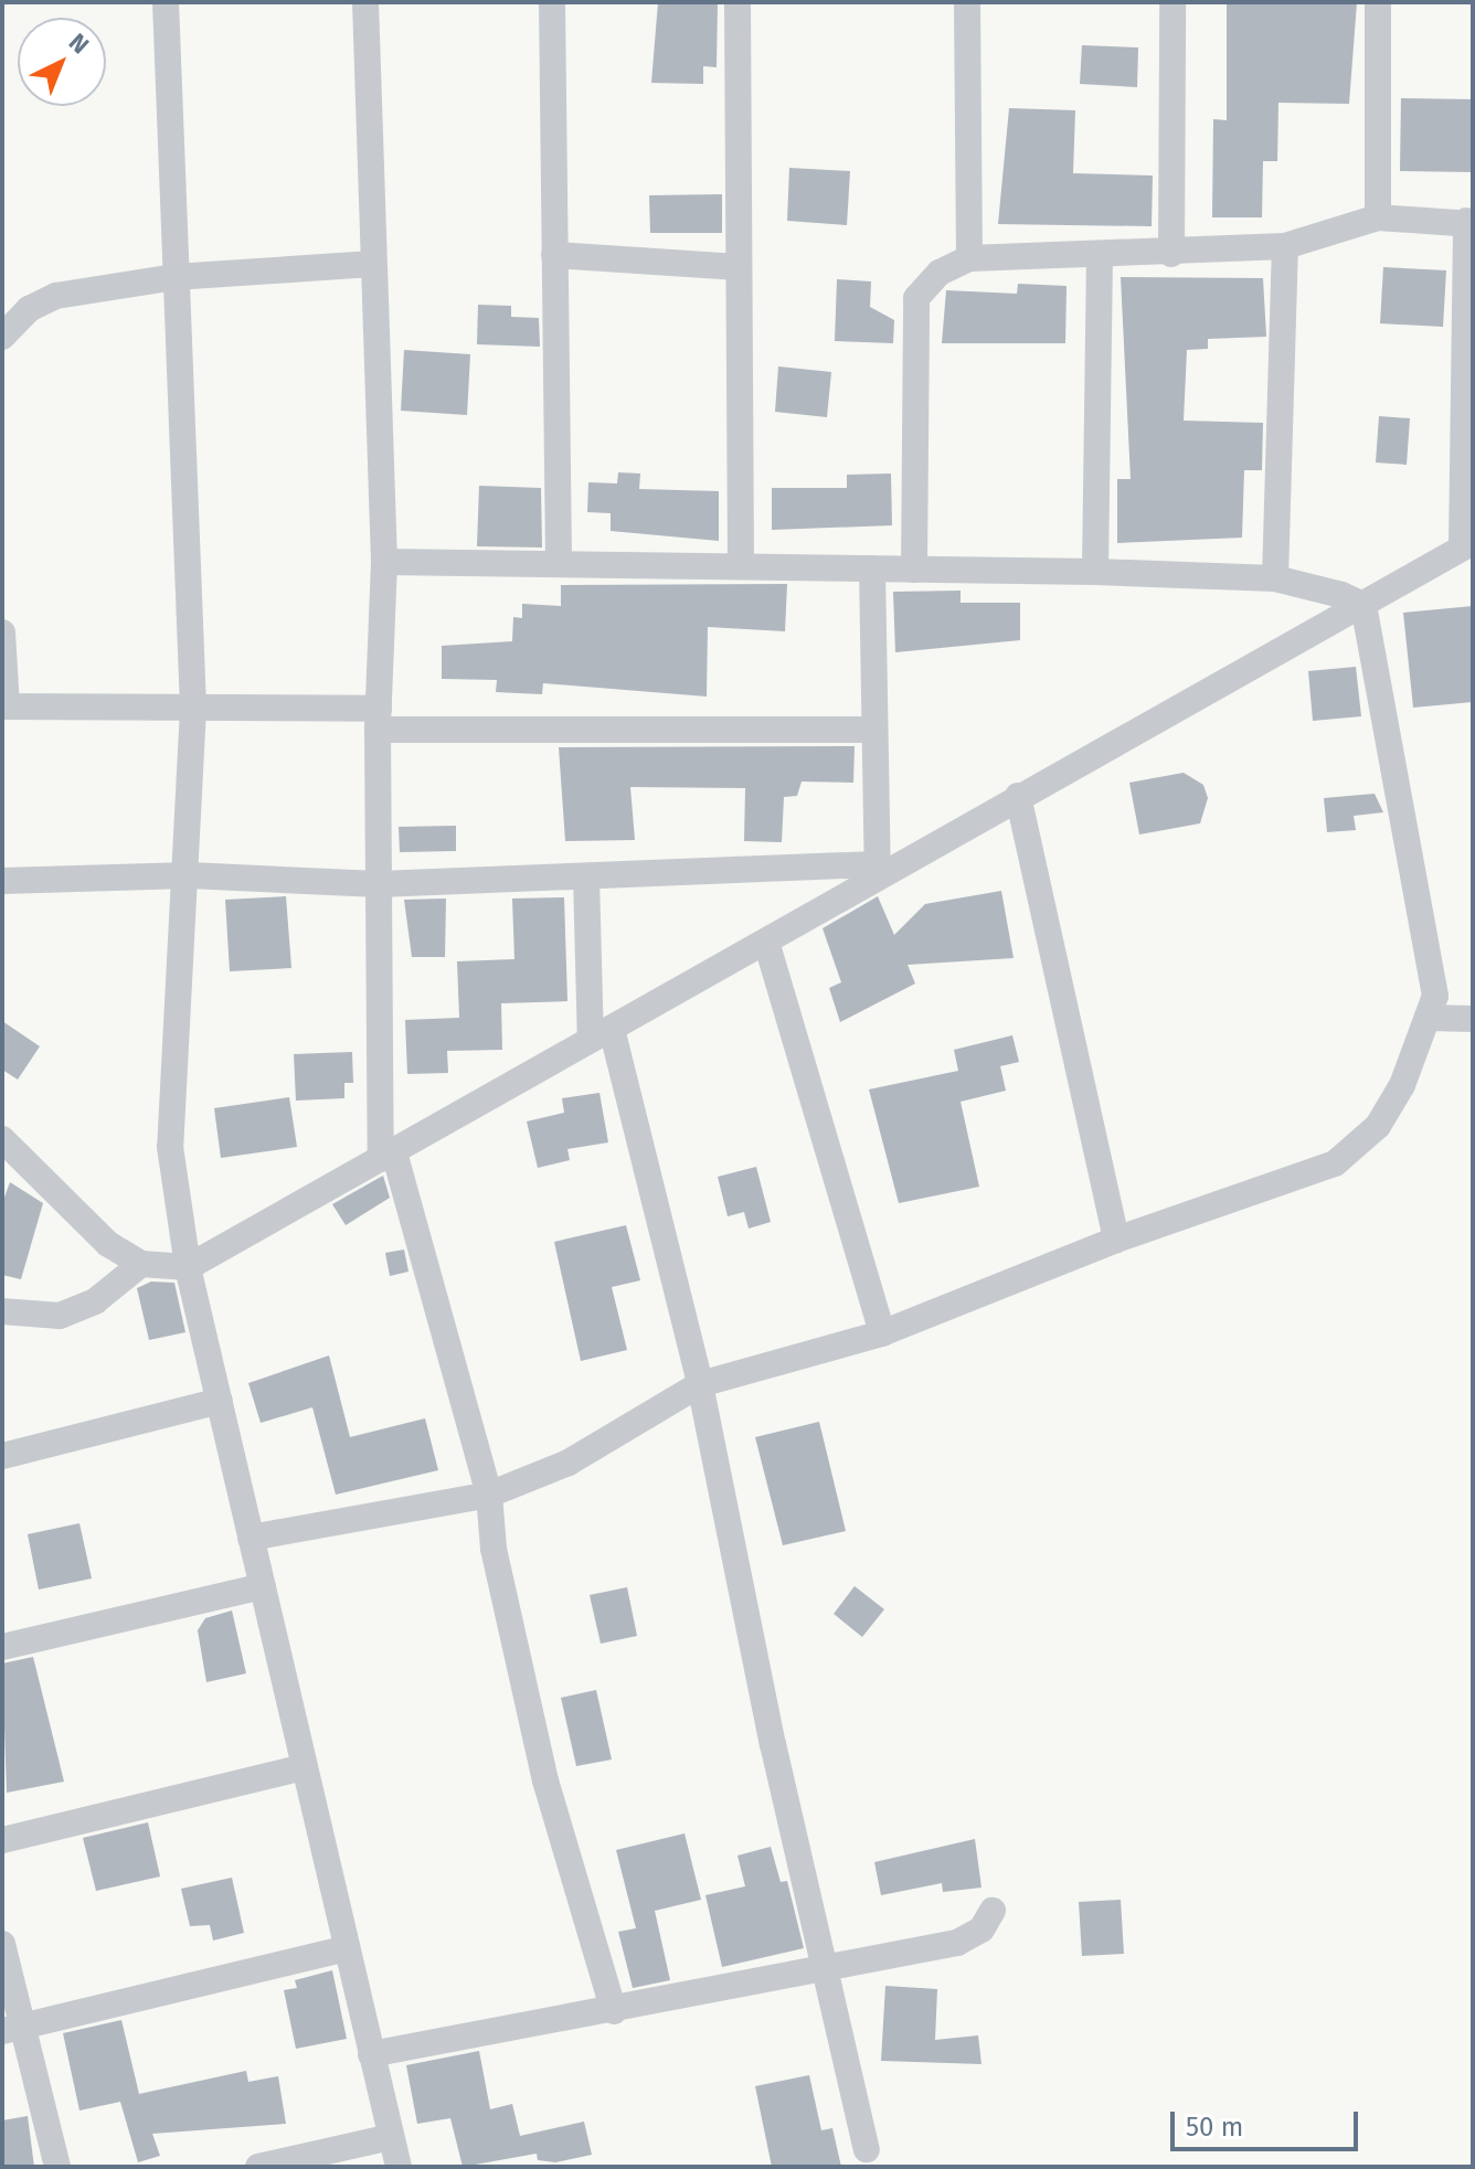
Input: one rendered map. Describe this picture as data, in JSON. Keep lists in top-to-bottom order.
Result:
{
  "scale_bar": "50 m",
  "north": "top right"
}
